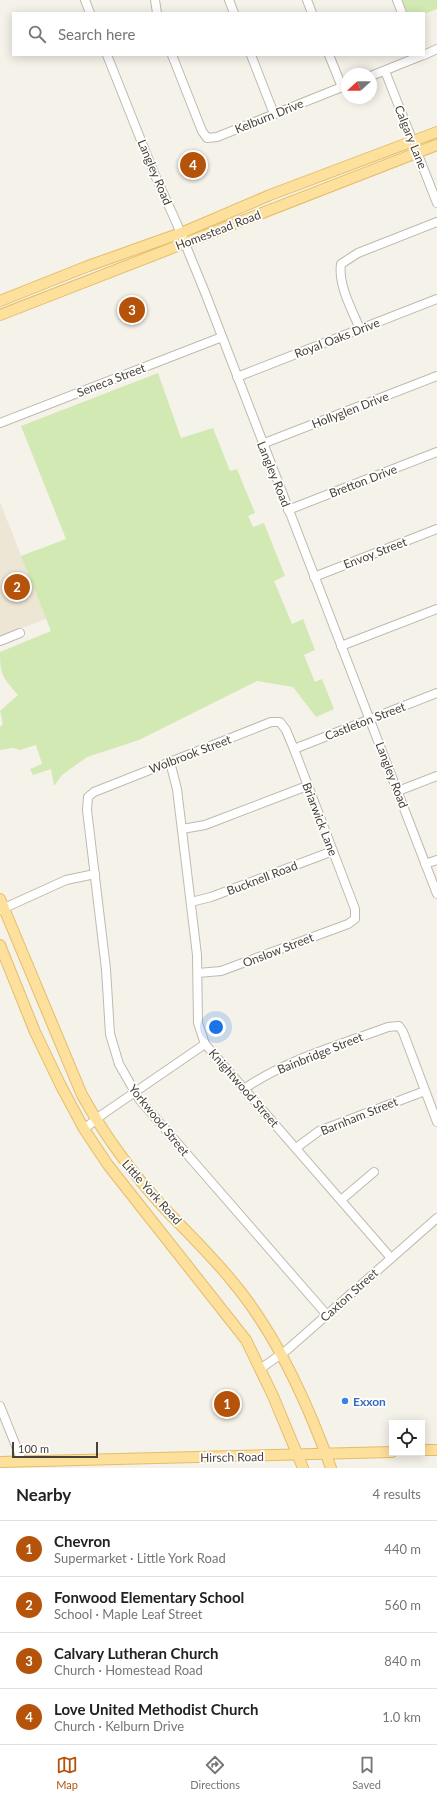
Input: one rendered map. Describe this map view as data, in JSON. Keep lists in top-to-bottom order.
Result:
{
  "streets": {
    "main road": ["Homestead Road", "Little York Road", "Hirsch Road"],
    "street": [
      "Kelburn Drive",
      "Calgary Lane",
      "Langley Road",
      "Royal Oaks Drive",
      "Seneca Street",
      "Hollyglen Drive",
      "Bretton Drive",
      "Envoy Street",
      "Castleton Street",
      "Wolbrook Street",
      "Briarwick Lane",
      "Bucknell Road",
      "Onslow Street",
      "Bainbridge Street",
      "Knightwood Street",
      "Barnham Street",
      "Yorkwood Street",
      "Caxton Street"
    ]
  },
  "crossings": [
    ["Calgary Lane", "Homestead Road"],
    ["Langley Road", "Homestead Road"],
    ["Langley Road", "Royal Oaks Drive"],
    ["Langley Road", "Seneca Street"],
    ["Langley Road", "Hollyglen Drive"],
    ["Langley Road", "Bretton Drive"],
    ["Langley Road", "Envoy Street"],
    ["Langley Road", "Castleton Street"],
    ["Castleton Street", "Briarwick Lane"],
    ["Wolbrook Street", "Briarwick Lane"],
    ["Wolbrook Street", "Knightwood Street"],
    ["Wolbrook Street", "Yorkwood Street"],
    ["Briarwick Lane", "Bucknell Road"],
    ["Briarwick Lane", "Onslow Street"],
    ["Bucknell Road", "Knightwood Street"],
    ["Onslow Street", "Knightwood Street"],
    ["Bainbridge Street", "Knightwood Street"],
    ["Bainbridge Street", "Barnham Street"],
    ["Knightwood Street", "Barnham Street"],
    ["Knightwood Street", "Caxton Street"],
    ["Yorkwood Street", "Caxton Street"],
    ["Little York Road", "Caxton Street"],
    ["Little York Road", "Hirsch Road"]
  ],
  "places": ["Exxon"],
  "scale_bar": "100 m",
  "north": "left",
  "page": {
    "search": "Search here",
    "pins": [
      "4",
      "3",
      "2",
      "1"
    ],
    "scale": "100 m",
    "heading": ["Nearby", "4 results"],
    "list": [
      {
        "mark": "1",
        "name": "Chevron",
        "note": "Supermarket · Little York Road",
        "value": "440 m"
      },
      {
        "mark": "2",
        "name": "Fonwood Elementary School",
        "note": "School · Maple Leaf Street",
        "value": "560 m"
      },
      {
        "mark": "3",
        "name": "Calvary Lutheran Church",
        "note": "Church · Homestead Road",
        "value": "840 m"
      },
      {
        "mark": "4",
        "name": "Love United Methodist Church",
        "note": "Church · Kelburn Drive",
        "value": "1.0 km"
      }
    ],
    "nav": ["Map", "Directions", "Saved"]
  }
}
